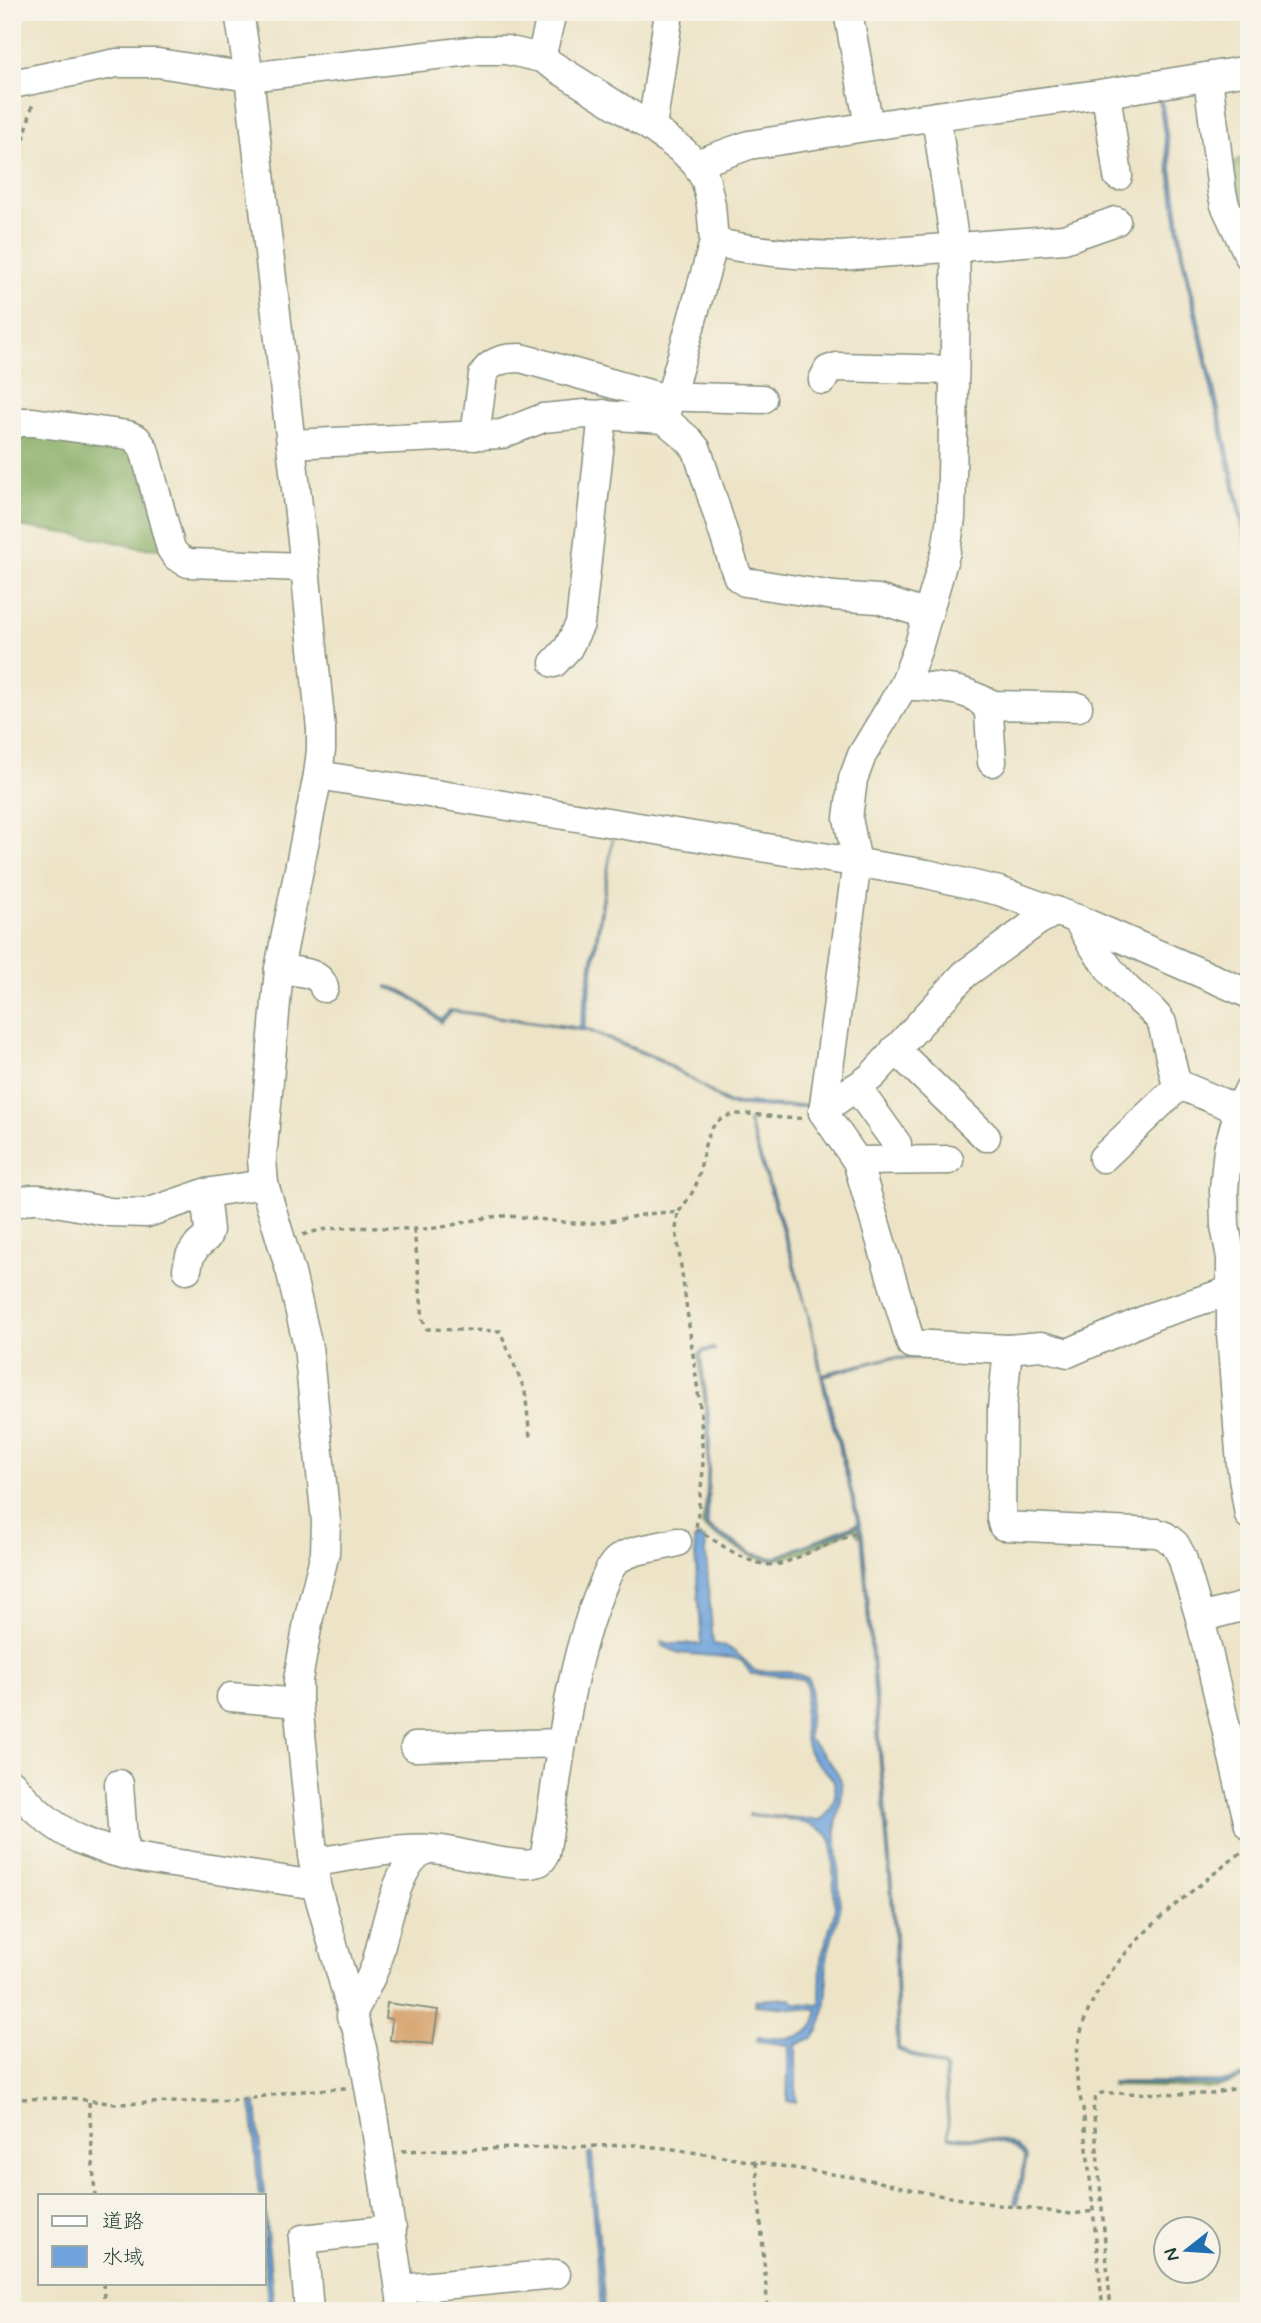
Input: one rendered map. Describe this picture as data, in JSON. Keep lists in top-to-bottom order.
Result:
{
  "legend": ["道路", "水域"],
  "north": "left"
}
